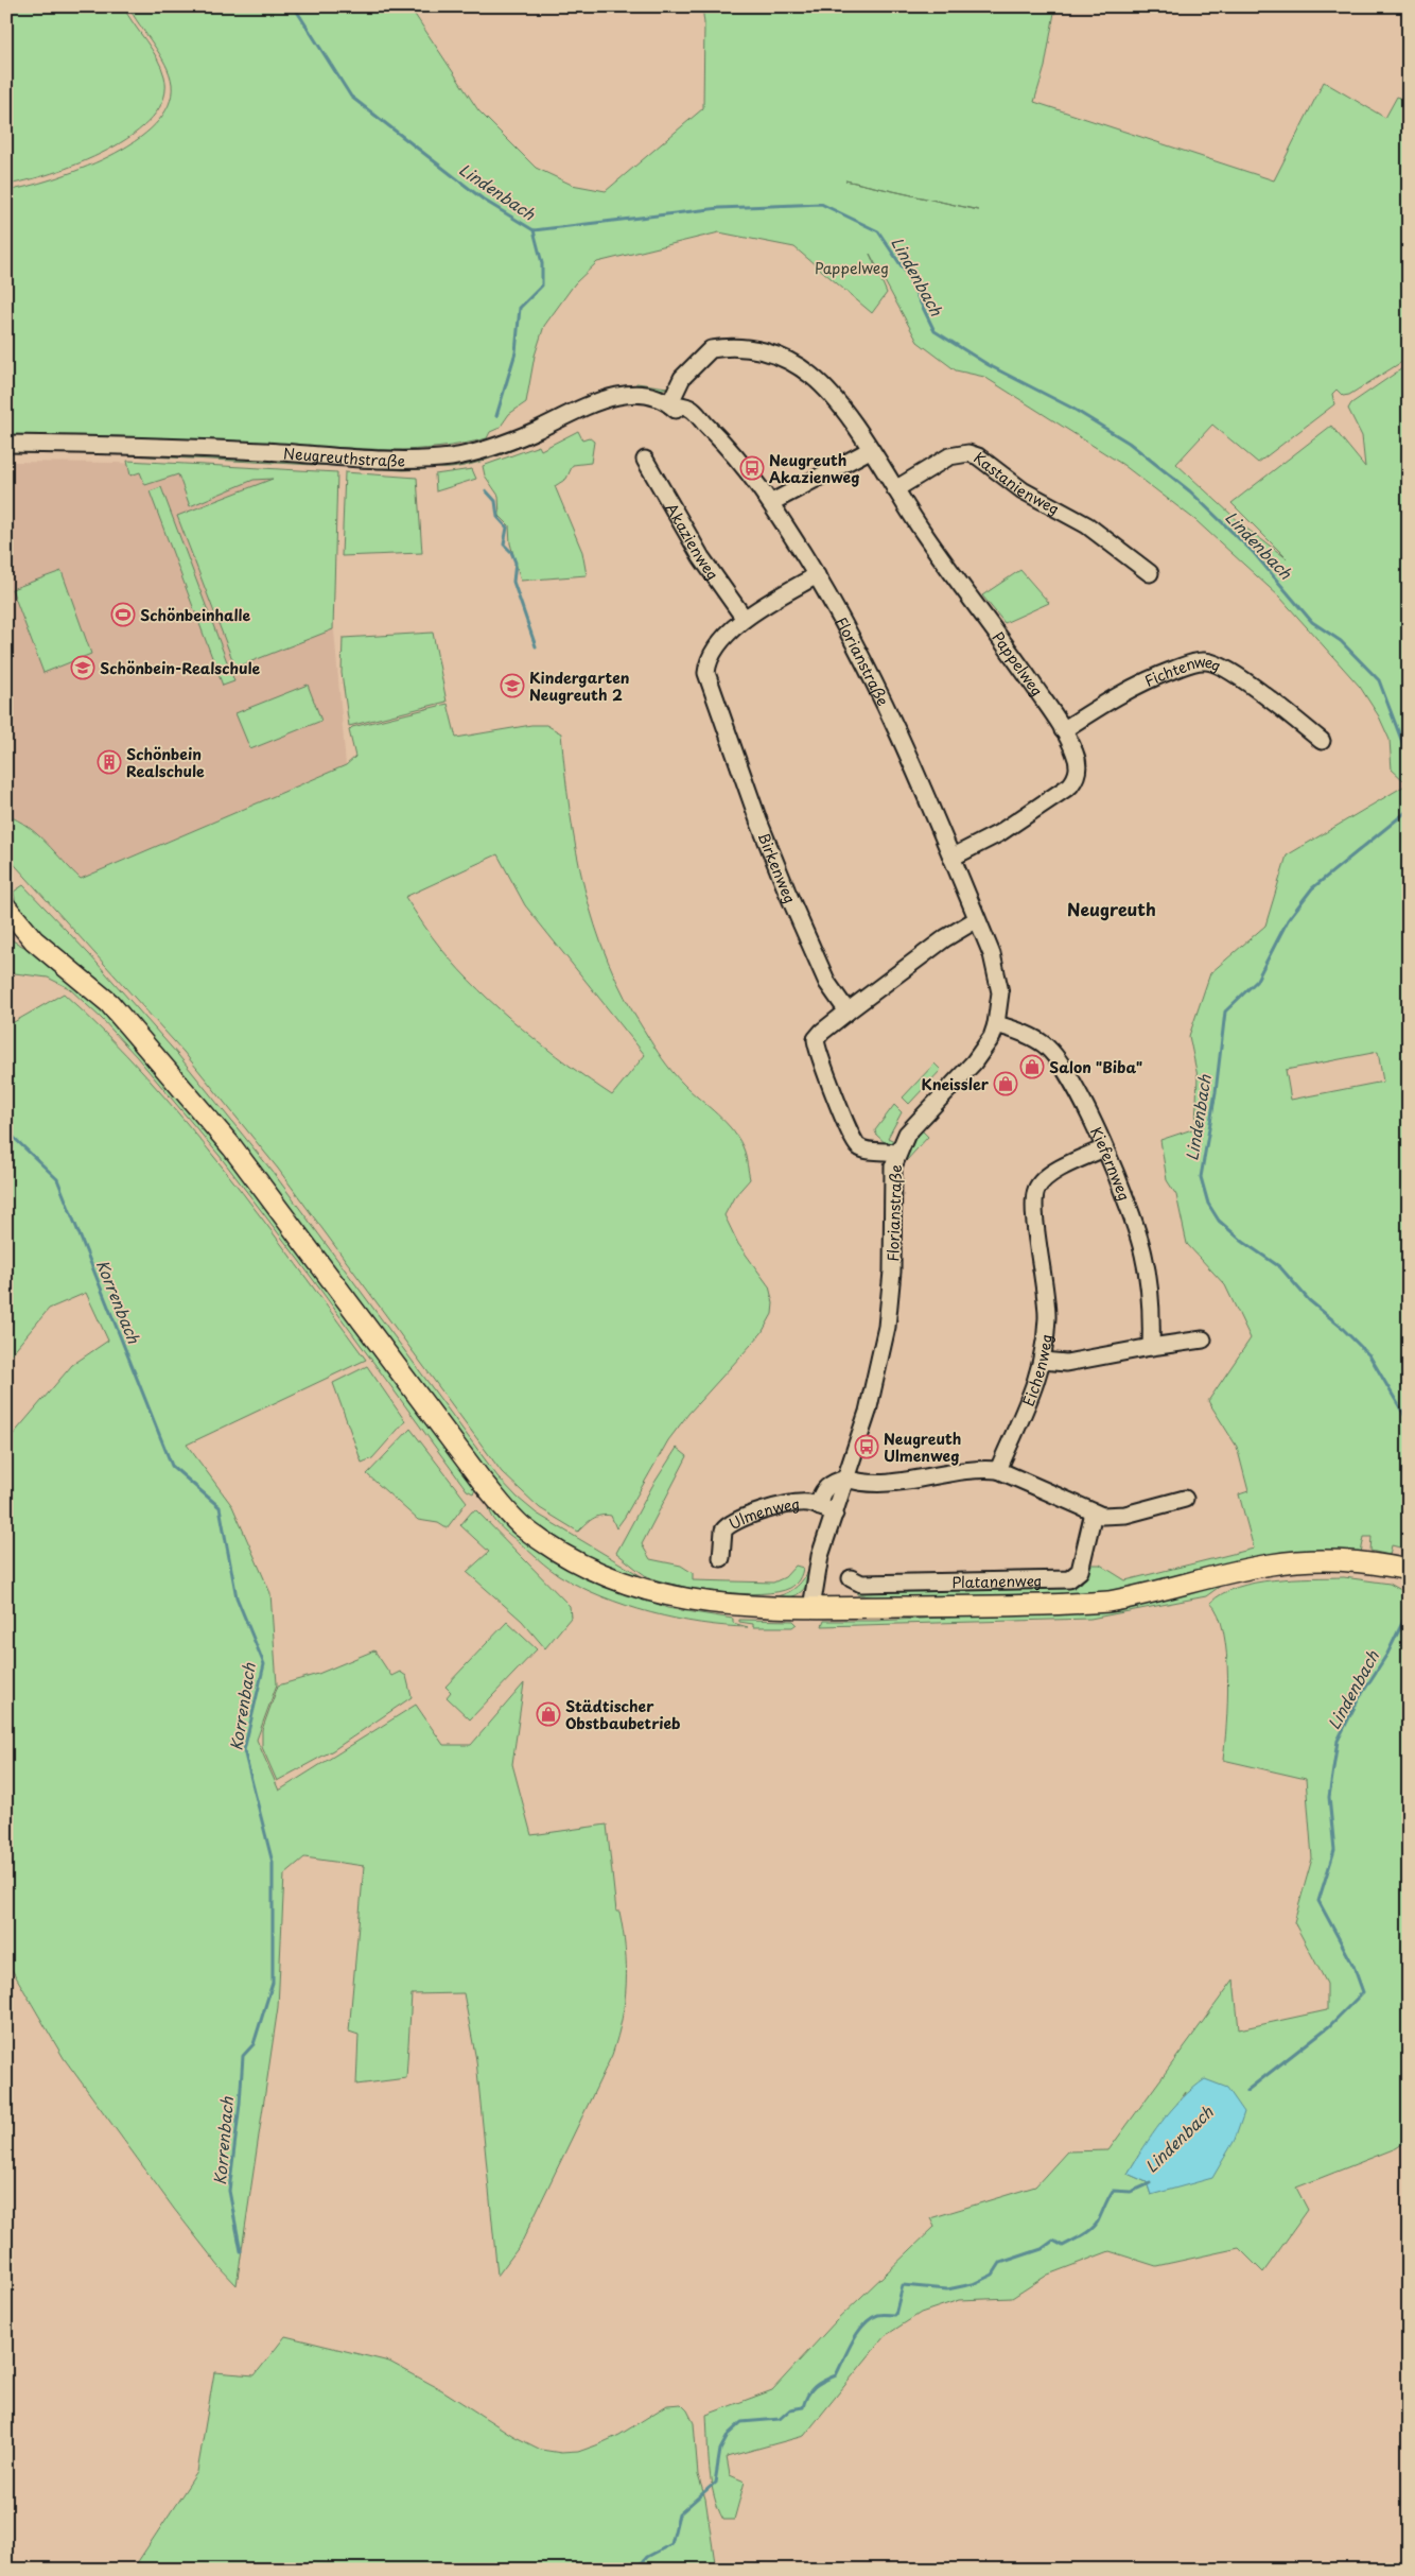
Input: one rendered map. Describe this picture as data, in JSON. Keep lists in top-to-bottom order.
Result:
{
  "streets": {
    "street": [
      "Neugreuthstraße",
      "Kastanienweg",
      "Akazienweg",
      "Florianstraße",
      "Pappelweg",
      "Fichtenweg",
      "Birkenweg",
      "Kiefernweg",
      "Eichenweg",
      "Ulmenweg",
      "Platanenweg"
    ]
  },
  "crossings": [
    ["Neugreuthstraße", "Florianstraße"],
    ["Neugreuthstraße", "Pappelweg"],
    ["Kastanienweg", "Pappelweg"],
    ["Akazienweg", "Birkenweg"],
    ["Florianstraße", "Pappelweg"],
    ["Florianstraße", "Birkenweg"],
    ["Florianstraße", "Kiefernweg"],
    ["Pappelweg", "Fichtenweg"],
    ["Kiefernweg", "Eichenweg"]
  ],
  "districts": ["Neugreuth"],
  "water": ["Lindenbach", "Korrenbach"],
  "parks": ["Pappelweg"],
  "places": {
    "bus stop": ["Neugreuth Akazienweg", "Neugreuth Ulmenweg"],
    "sports": ["Schönbeinhalle"],
    "school or university": ["Schönbein-Realschule", "Kindergarten Neugreuth 2"],
    "building": ["Schönbein Realschule"],
    "shop": ["Salon \"Biba\"", "Kneissler", "Städtischer Obstbaubetrieb"]
  }
}
